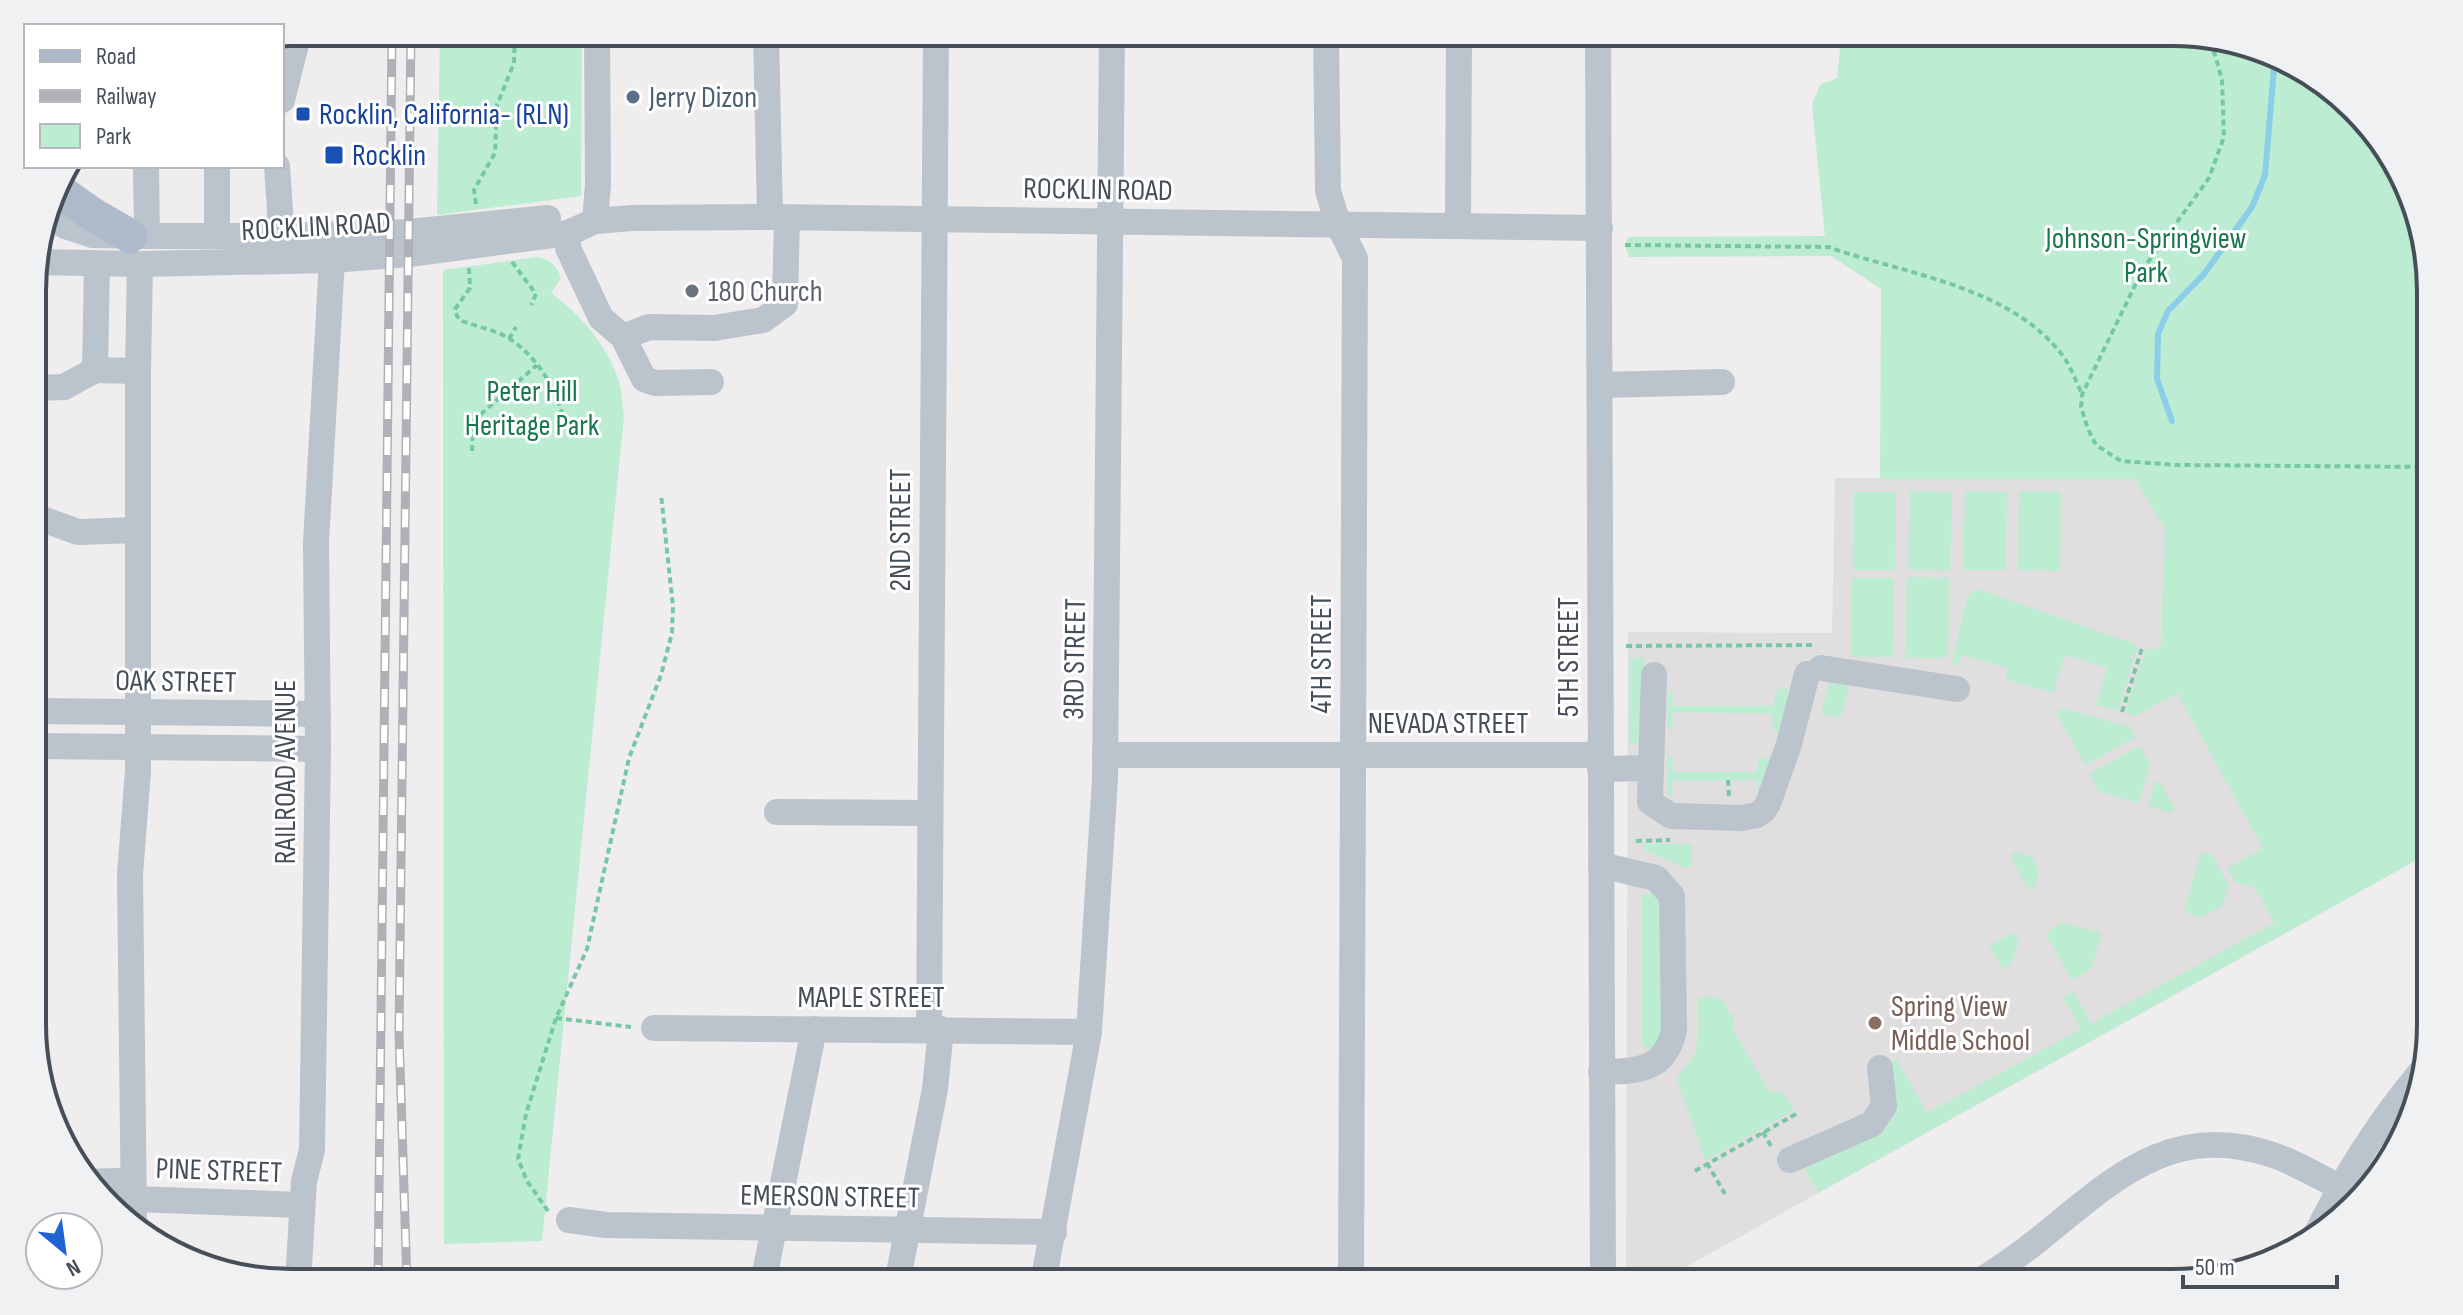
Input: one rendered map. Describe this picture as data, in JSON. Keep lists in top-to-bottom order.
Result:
{
  "streets": {
    "street": [
      "ROCKLIN ROAD",
      "2ND STREET",
      "4TH STREET",
      "5TH STREET",
      "3RD STREET",
      "OAK STREET",
      "NEVADA STREET",
      "RAILROAD AVENUE",
      "MAPLE STREET",
      "PINE STREET",
      "EMERSON STREET"
    ]
  },
  "crossings": [
    ["ROCKLIN ROAD", "2ND STREET"],
    ["ROCKLIN ROAD", "4TH STREET"],
    ["ROCKLIN ROAD", "5TH STREET"],
    ["ROCKLIN ROAD", "3RD STREET"],
    ["ROCKLIN ROAD", "RAILROAD AVENUE"],
    ["2ND STREET", "MAPLE STREET"],
    ["2ND STREET", "EMERSON STREET"],
    ["4TH STREET", "NEVADA STREET"],
    ["5TH STREET", "NEVADA STREET"],
    ["3RD STREET", "NEVADA STREET"],
    ["3RD STREET", "MAPLE STREET"],
    ["3RD STREET", "EMERSON STREET"],
    ["OAK STREET", "RAILROAD AVENUE"],
    ["RAILROAD AVENUE", "PINE STREET"]
  ],
  "parks": ["Johnson-Springview Park", "Peter Hill Heritage Park"],
  "places": {
    "other": ["Jerry Dizon", "180 Church", "Spring View Middle School"],
    "transit": ["Rocklin, California- (RLN)", "Rocklin"]
  },
  "legend": ["Road", "Railway", "Park"],
  "scale_bar": "50 m",
  "north": "bottom right"
}
